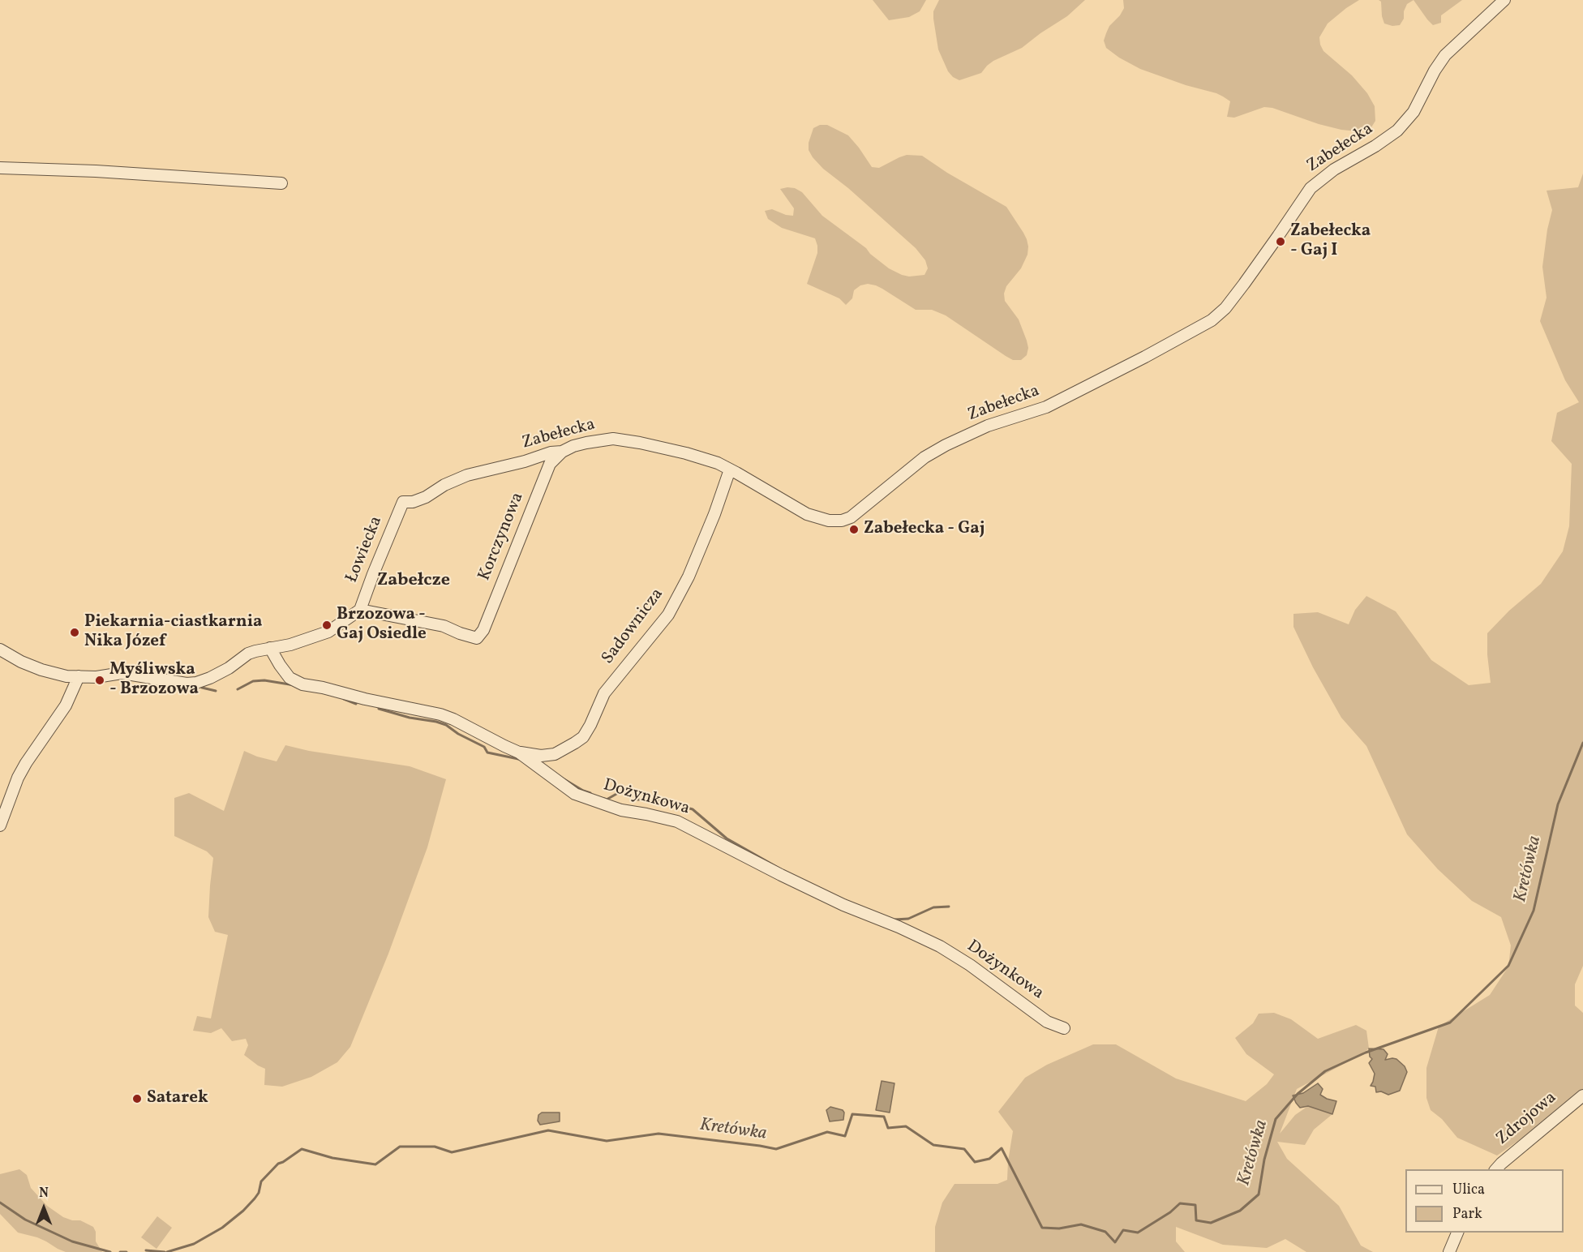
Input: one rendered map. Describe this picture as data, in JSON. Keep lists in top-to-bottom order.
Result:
{
  "streets": {
    "street": [
      "Zabełecka",
      "Korczynowa",
      "Łowiecka",
      "Sadownicza",
      "Dożynkowa",
      "Zdrojowa"
    ]
  },
  "crossings": [
    ["Zabełecka", "Korczynowa"],
    ["Zabełecka", "Łowiecka"],
    ["Zabełecka", "Sadownicza"],
    ["Korczynowa", "Łowiecka"],
    ["Sadownicza", "Dożynkowa"]
  ],
  "districts": ["Zabełcze"],
  "water": ["Kretówka"],
  "places": [
    "Zabełecka - Gaj I",
    "Zabełecka - Gaj",
    "Brzozowa - Gaj Osiedle",
    "Piekarnia-ciastkarnia Nika Józef",
    "Myśliwska - Brzozowa",
    "Satarek"
  ],
  "legend": ["Ulica", "Park"],
  "north": "top"
}
